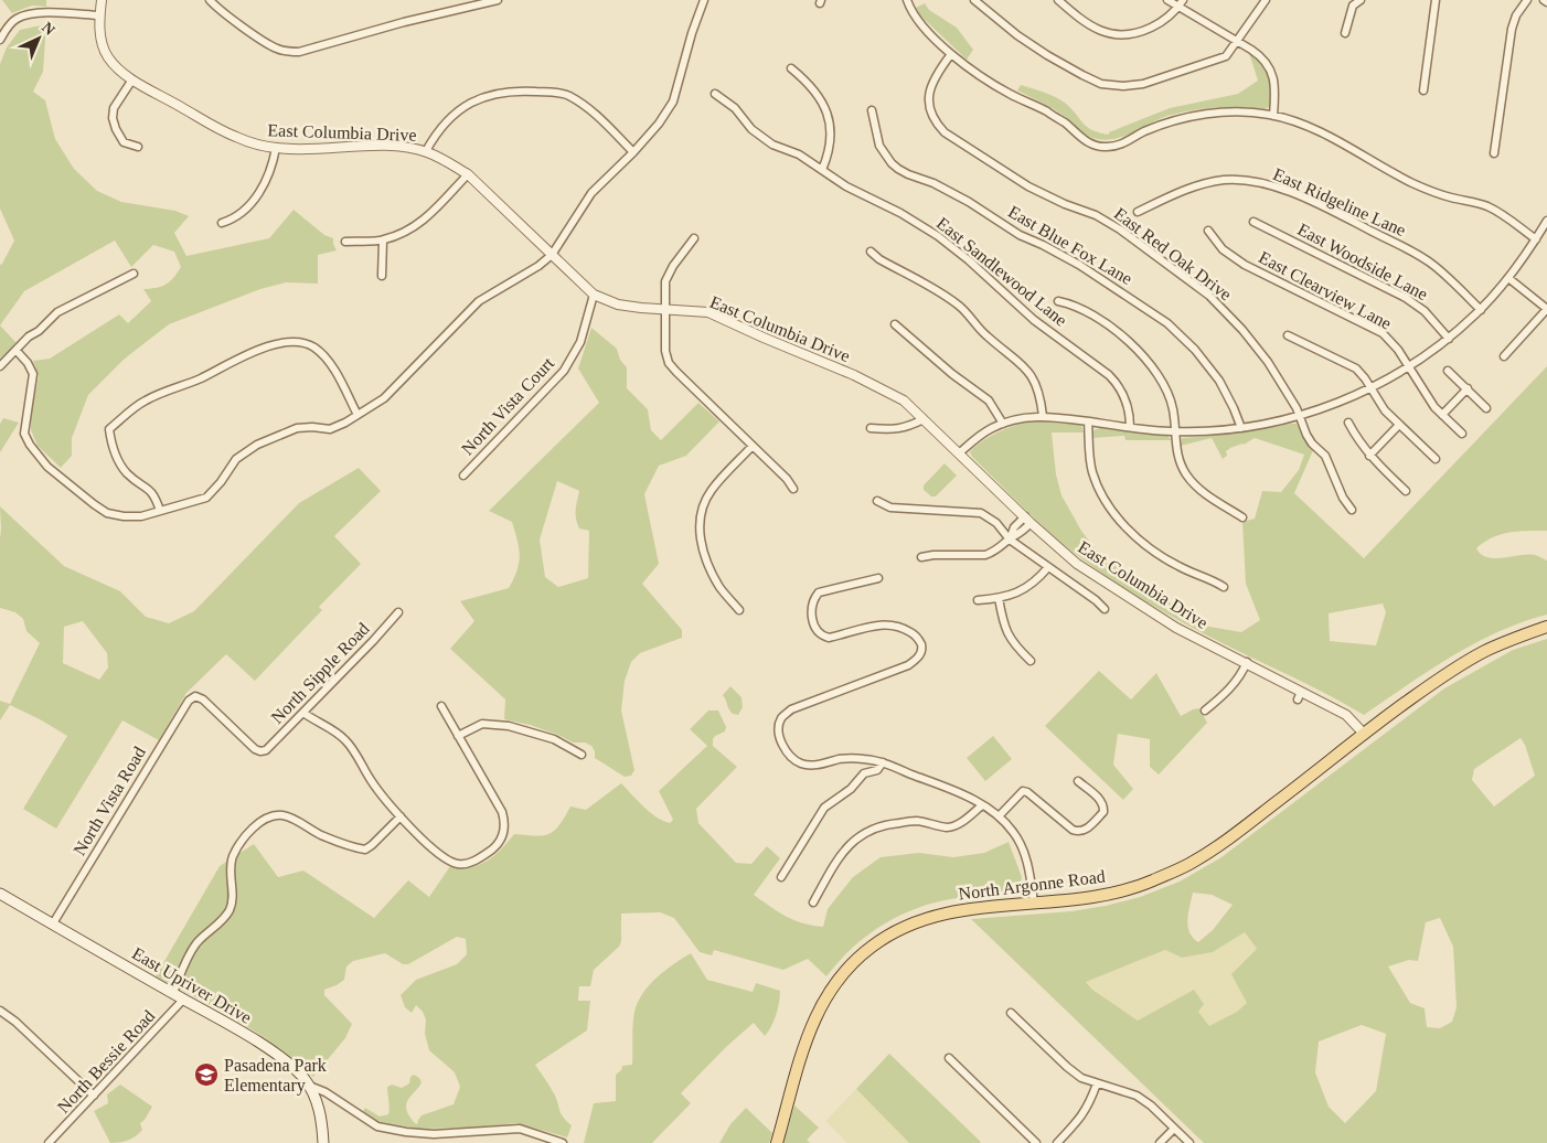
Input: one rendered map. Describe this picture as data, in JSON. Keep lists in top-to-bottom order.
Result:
{
  "streets": {
    "main road": ["North Argonne Road", "East Upriver Drive"],
    "street": [
      "East Columbia Drive",
      "East Ridgeline Lane",
      "East Blue Fox Lane",
      "East Red Oak Drive",
      "East Woodside Lane",
      "East Sandlewood Lane",
      "East Clearview Lane",
      "North Vista Court",
      "North Sipple Road",
      "North Vista Road",
      "North Bessie Road"
    ]
  },
  "crossings": [
    ["East Columbia Drive", "North Vista Court"],
    ["East Columbia Drive", "North Argonne Road"],
    ["North Sipple Road", "North Vista Road"],
    ["North Vista Road", "East Upriver Drive"],
    ["East Upriver Drive", "North Bessie Road"]
  ],
  "places": {
    "school or university": ["Pasadena Park Elementary"]
  },
  "north": "top right"
}
